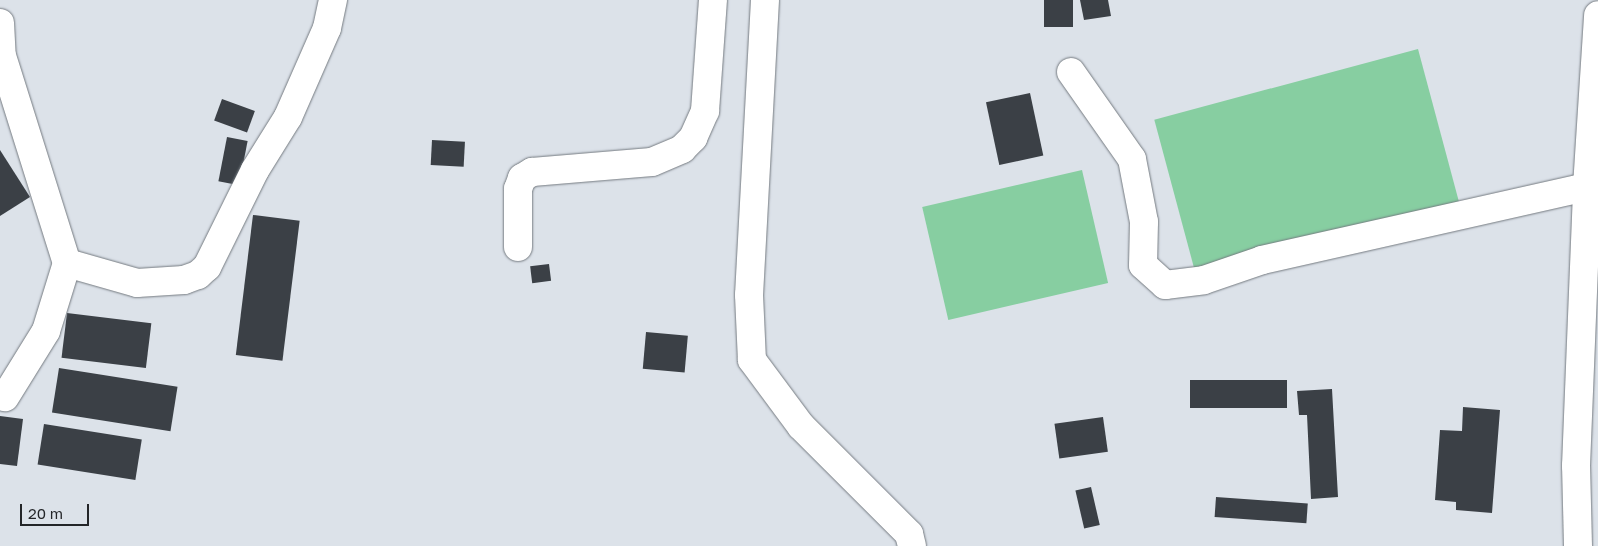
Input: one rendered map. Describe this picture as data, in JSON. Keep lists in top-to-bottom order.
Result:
{
  "scale_bar": "20 m"
}
